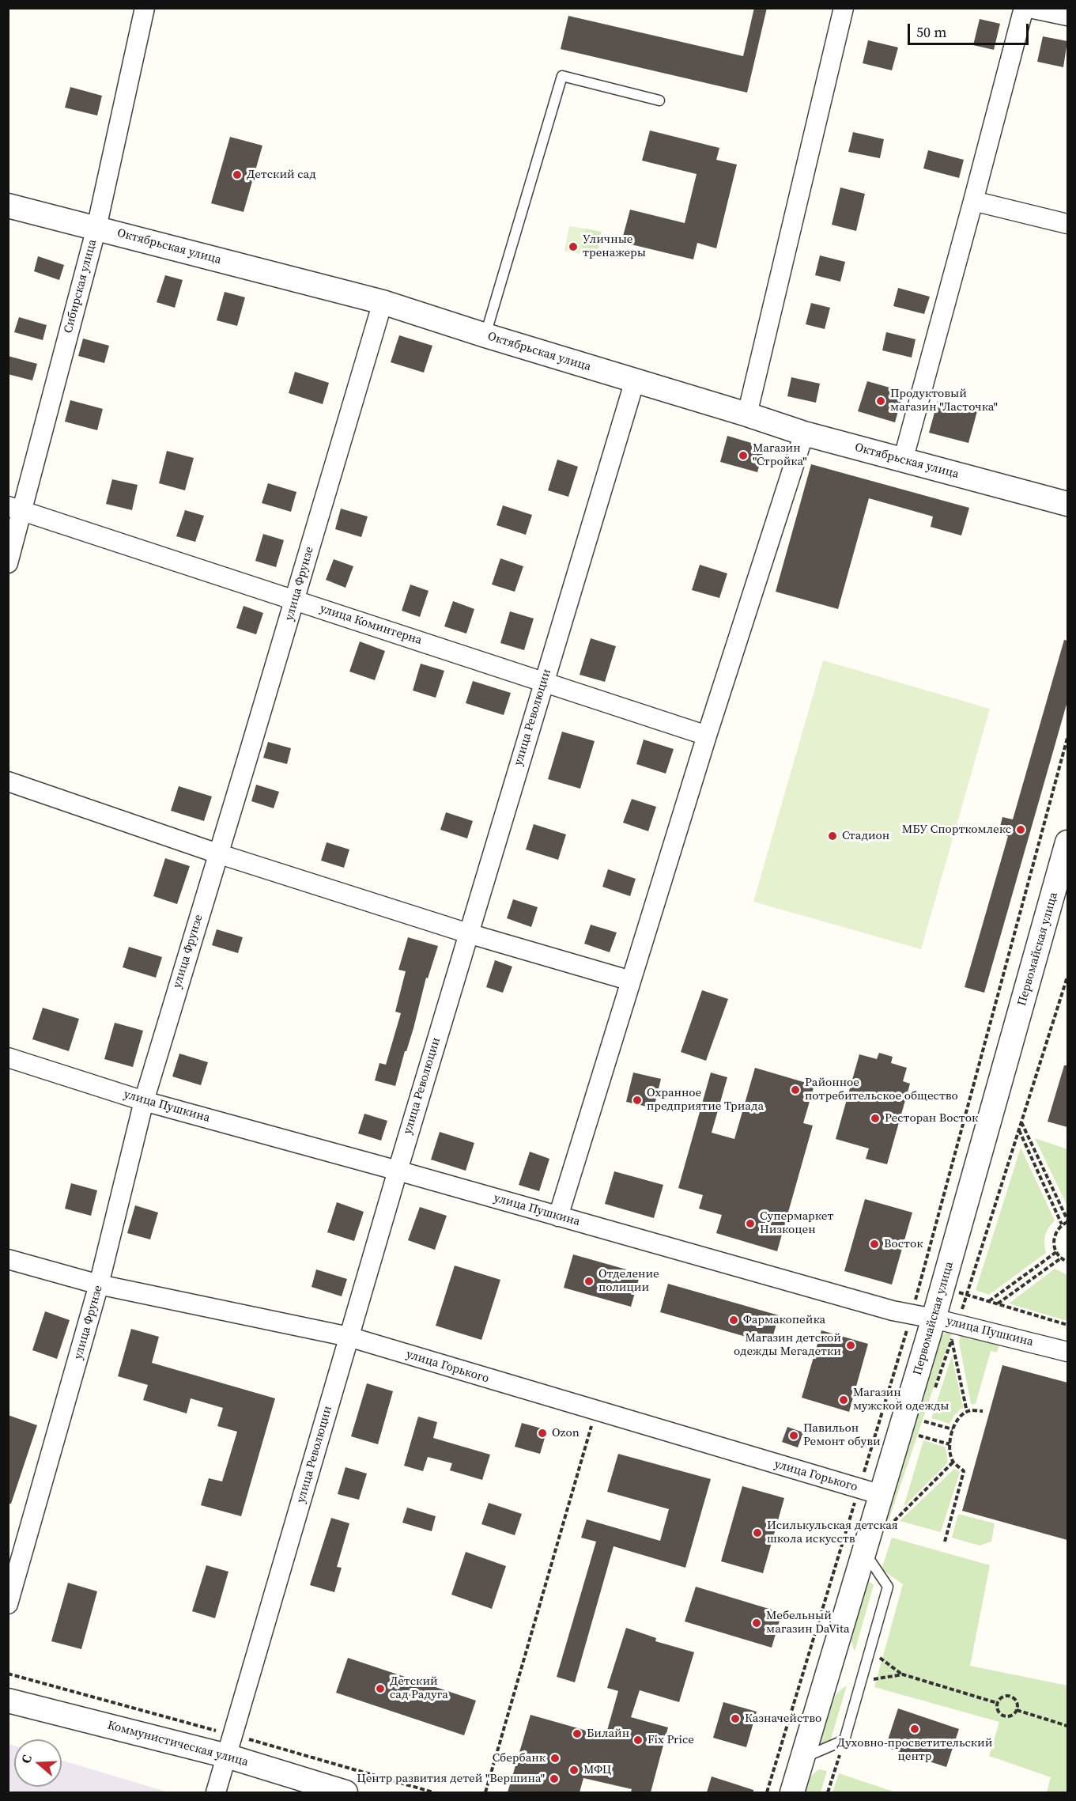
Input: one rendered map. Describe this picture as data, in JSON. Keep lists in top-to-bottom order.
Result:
{
  "streets": {
    "street": [
      "Октябрьская улица",
      "Сибирская улица",
      "улица Фрунзе",
      "улица Коминтерна",
      "улица Революции",
      "Первомайская улица",
      "улица Пушкина",
      "улица Горького",
      "Коммунистическая улица"
    ]
  },
  "crossings": [
    ["Октябрьская улица", "Сибирская улица"],
    ["Октябрьская улица", "улица Фрунзе"],
    ["Октябрьская улица", "улица Революции"],
    ["Сибирская улица", "улица Коминтерна"],
    ["улица Фрунзе", "улица Коминтерна"],
    ["улица Фрунзе", "улица Пушкина"],
    ["улица Фрунзе", "улица Горького"],
    ["улица Коминтерна", "улица Революции"],
    ["улица Революции", "улица Пушкина"],
    ["улица Революции", "улица Горького"],
    ["улица Революции", "Коммунистическая улица"],
    ["Первомайская улица", "улица Пушкина"],
    ["Первомайская улица", "улица Горького"]
  ],
  "places": [
    "Детский сад",
    "Уличные тренажеры",
    "Продуктовый магазин \"Ласточка\"",
    "Магазин \"Стройка\"",
    "МБУ Спорткомлекс",
    "Стадион",
    "Районное потребительское общество",
    "Охранное предприятие Триада",
    "Ресторан Восток",
    "Супермаркет Низкоцен",
    "Восток",
    "Отделение полиции",
    "Фармакопейка",
    "Магазин детской одежды Мегадетки",
    "Магазин мужской одежды",
    "Ozon",
    "Павильон Ремонт обуви",
    "Исилькульская детская школа искусств",
    "Мебельный магазин DaVita",
    "Детский сад Радуга",
    "Казначейство",
    "Духовно-просветительский центр",
    "Билайн",
    "Fix Price",
    "Сбербанк",
    "МФЦ",
    "Центр развития детей \"Вершина\""
  ],
  "scale_bar": "50 m",
  "north": "left"
}
